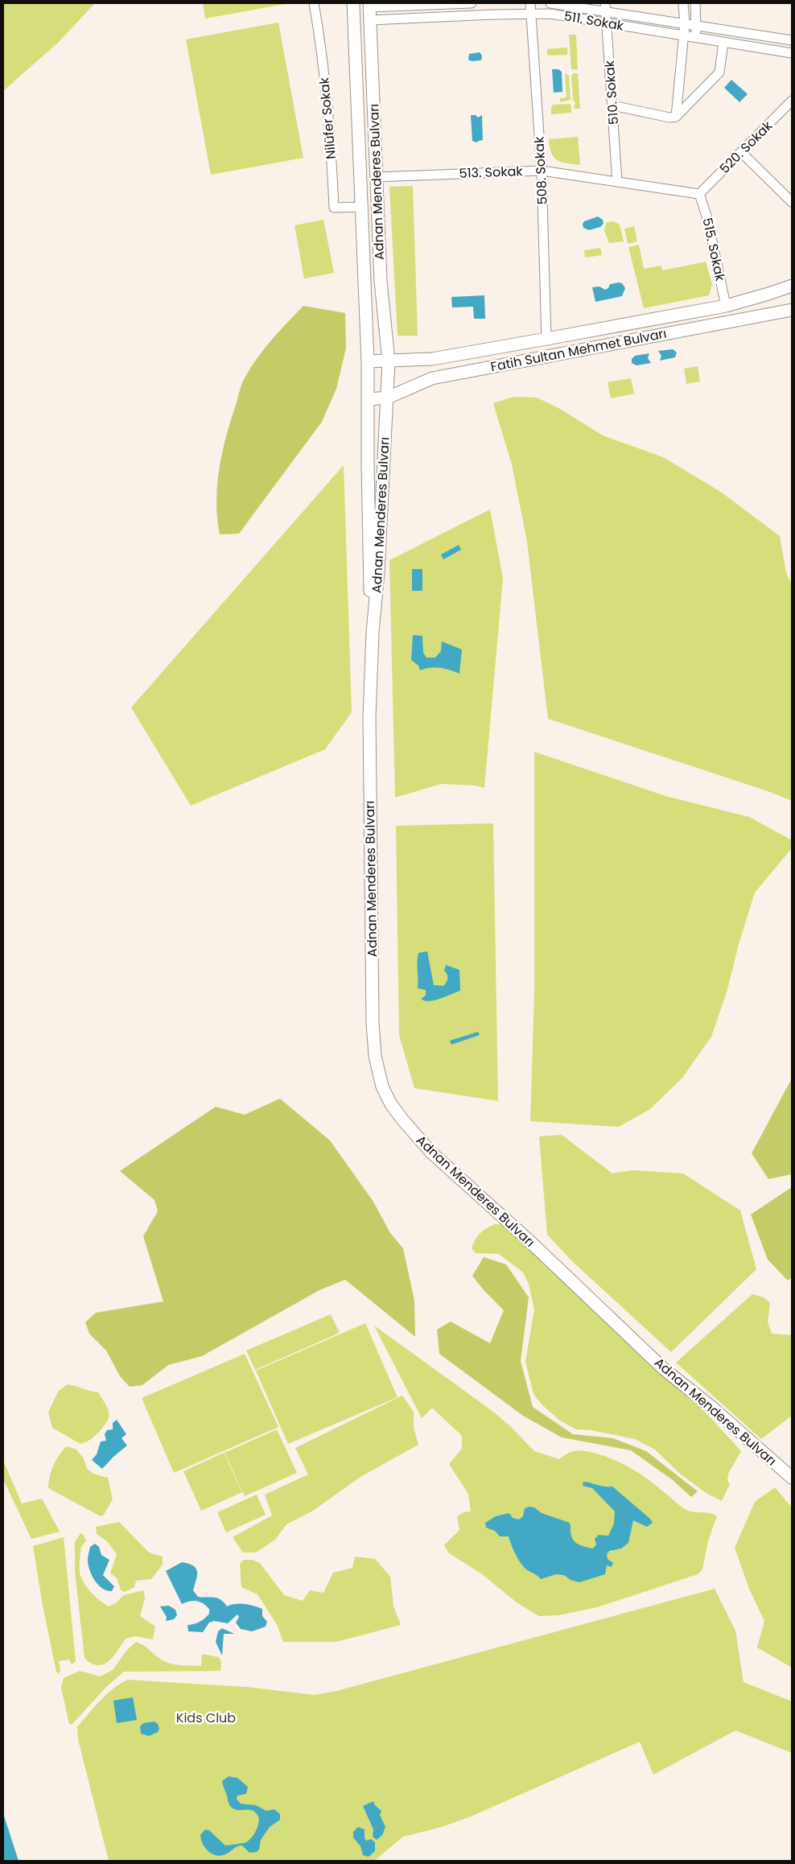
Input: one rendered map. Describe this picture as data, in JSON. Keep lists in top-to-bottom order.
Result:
{
  "streets": {
    "main road": ["Adnan Menderes Bulvarı", "Fatih Sultan Mehmet Bulvarı"],
    "street": [
      "511. Sokak",
      "510. Sokak",
      "Nilüfer Sokak",
      "520. Sokak",
      "508. Sokak",
      "513. Sokak",
      "515. Sokak"
    ]
  },
  "crossings": [
    ["511. Sokak", "510. Sokak"],
    ["511. Sokak", "508. Sokak"],
    ["511. Sokak", "Adnan Menderes Bulvarı"],
    ["510. Sokak", "513. Sokak"],
    ["Nilüfer Sokak", "Adnan Menderes Bulvarı"],
    ["520. Sokak", "513. Sokak"],
    ["520. Sokak", "515. Sokak"],
    ["508. Sokak", "513. Sokak"],
    ["508. Sokak", "Fatih Sultan Mehmet Bulvarı"],
    ["513. Sokak", "Adnan Menderes Bulvarı"],
    ["513. Sokak", "515. Sokak"],
    ["Adnan Menderes Bulvarı", "Fatih Sultan Mehmet Bulvarı"],
    ["515. Sokak", "Fatih Sultan Mehmet Bulvarı"]
  ],
  "parks": ["Kids Club"]
}
